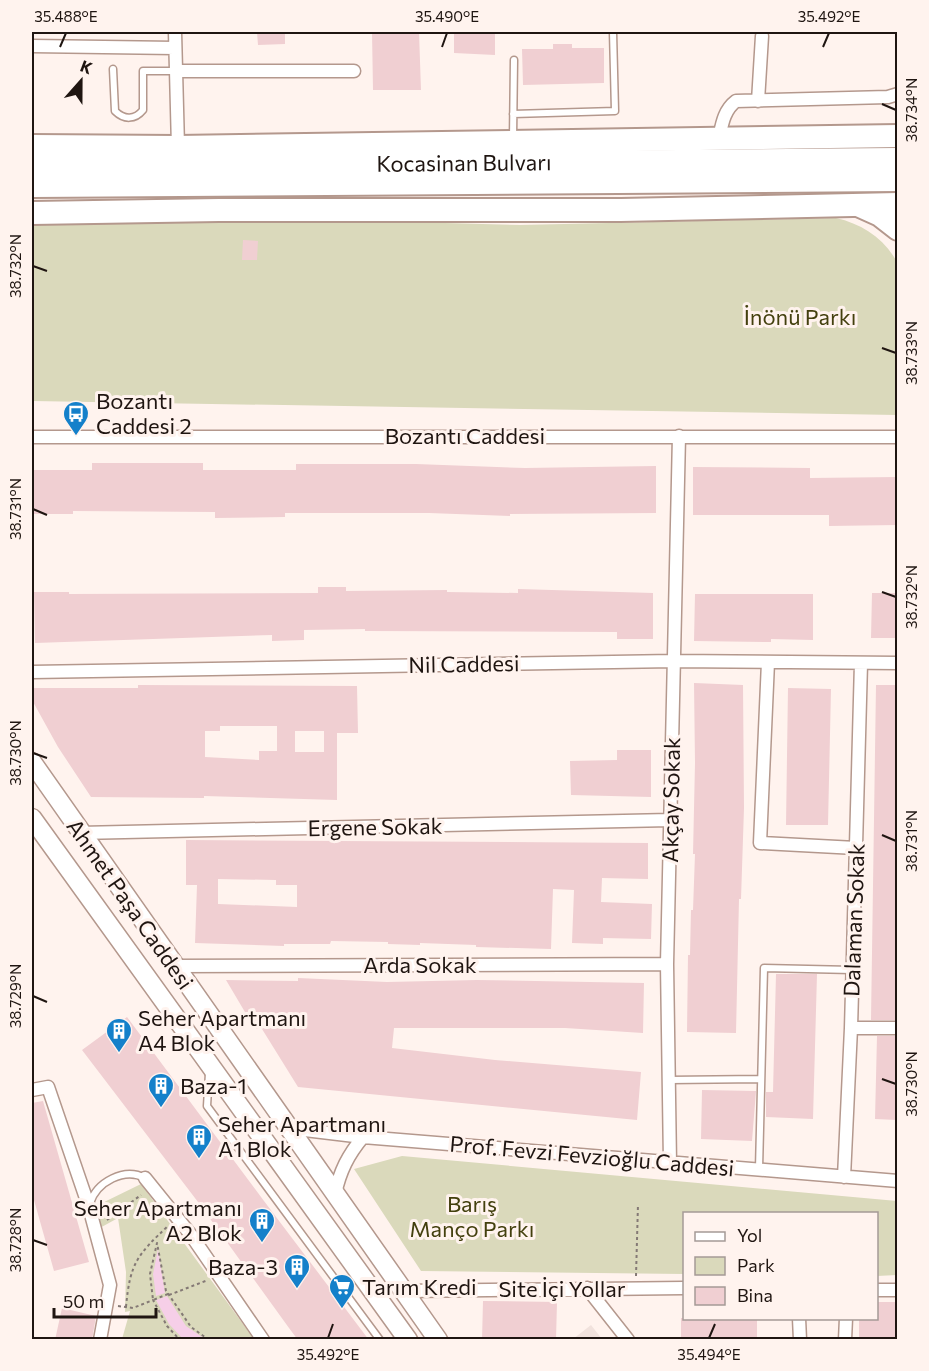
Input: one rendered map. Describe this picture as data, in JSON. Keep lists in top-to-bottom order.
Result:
{
  "streets": {
    "highway": ["Kocasinan Bulvarı"],
    "street": [
      "Bozantı Caddesi",
      "Nil Caddesi",
      "Akçay Sokak",
      "Ergene Sokak",
      "Ahmet Paşa Caddesi",
      "Dalaman Sokak",
      "Arda Sokak",
      "Prof. Fevzi Fevzioğlu Caddesi",
      "Site İçi Yollar"
    ]
  },
  "crossings": [
    ["Bozantı Caddesi", "Akçay Sokak"],
    ["Nil Caddesi", "Akçay Sokak"],
    ["Nil Caddesi", "Dalaman Sokak"],
    ["Akçay Sokak", "Ergene Sokak"],
    ["Akçay Sokak", "Arda Sokak"],
    ["Akçay Sokak", "Prof. Fevzi Fevzioğlu Caddesi"],
    ["Ergene Sokak", "Ahmet Paşa Caddesi"],
    ["Ahmet Paşa Caddesi", "Arda Sokak"],
    ["Ahmet Paşa Caddesi", "Prof. Fevzi Fevzioğlu Caddesi"],
    ["Ahmet Paşa Caddesi", "Site İçi Yollar"],
    ["Dalaman Sokak", "Prof. Fevzi Fevzioğlu Caddesi"]
  ],
  "parks": ["İnönü Parkı", "Barış Manço Parkı"],
  "places": {
    "bus stop": ["Bozantı Caddesi 2"],
    "building": [
      "Seher Apartmanı A4 Blok",
      "Baza-1",
      "Seher Apartmanı A1 Blok",
      "Seher Apartmanı A2 Blok",
      "Baza-3"
    ],
    "supermarket": ["Tarım Kredi"]
  },
  "legend": ["Yol", "Park", "Bina"],
  "scale_bar": "50 m",
  "north": "top",
  "coordinates": [
    "35.488°E",
    "35.490°E",
    "35.492°E",
    "38.734°N",
    "38.732°N",
    "38.733°N",
    "38.731°N",
    "38.730°N",
    "38.729°N",
    "38.728°N",
    "35.494°E"
  ]
}
